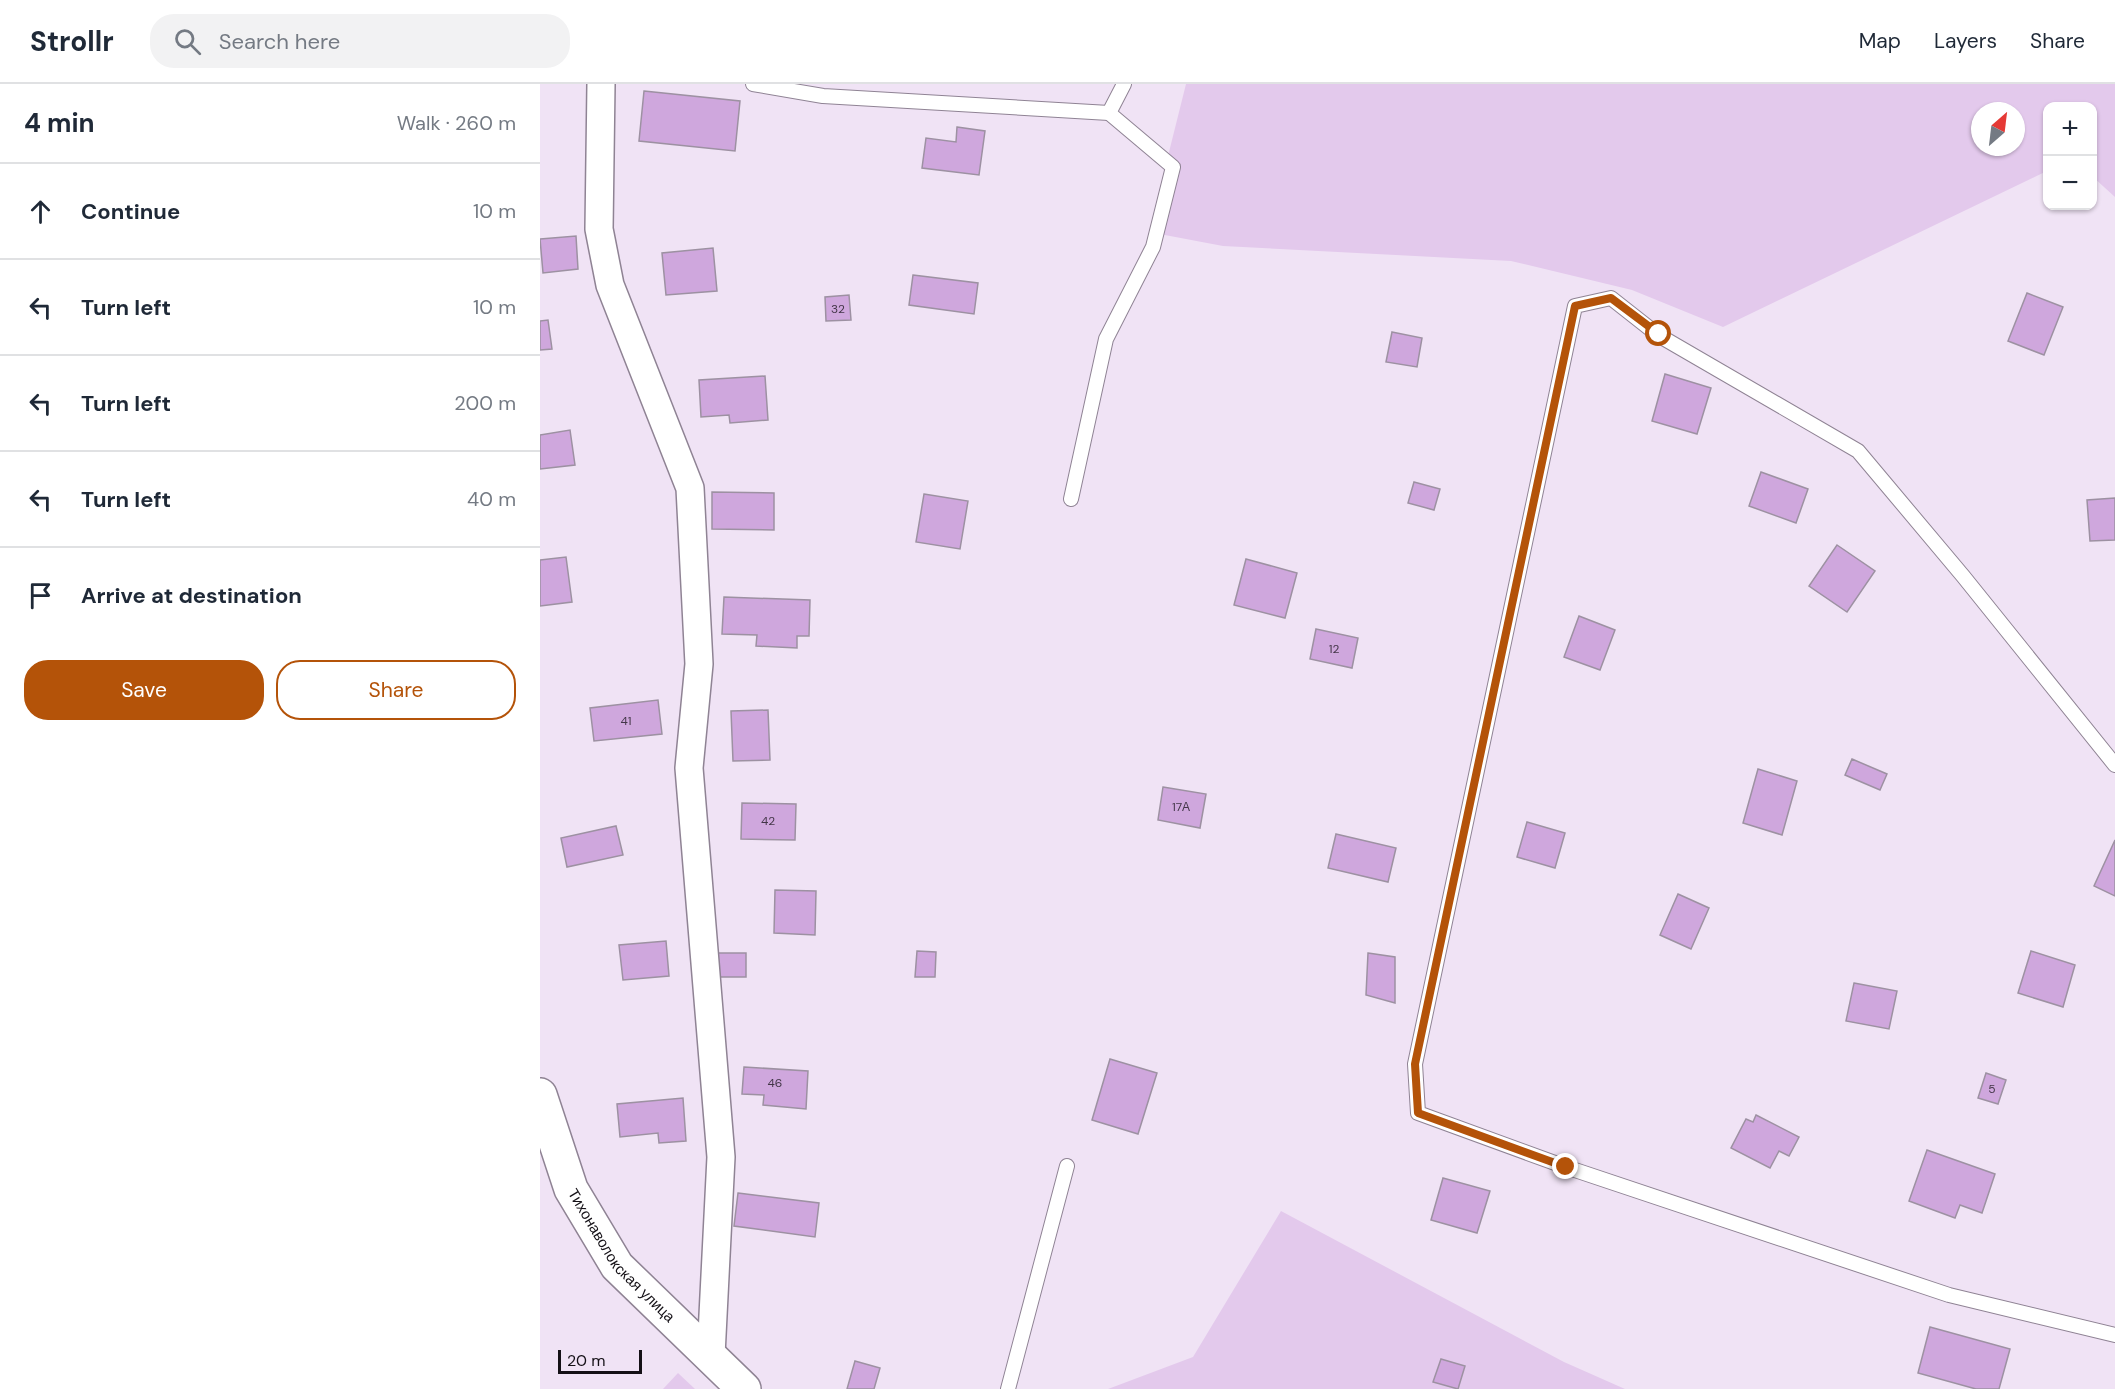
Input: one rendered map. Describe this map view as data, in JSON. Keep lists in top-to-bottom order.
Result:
{
  "streets": {
    "street": ["Тихонаволокская улица"]
  },
  "house_numbers": [
    "32",
    "12",
    "41",
    "17А",
    "42",
    "46",
    "5"
  ],
  "scale_bar": "20 m",
  "north": "top right",
  "page": {
    "header": "Strollr",
    "search": "Search here",
    "nav": ["Map", "Layers", "Share"],
    "heading": ["4 min", "Walk · 260 m"],
    "map_buttons": ["+", "−"],
    "list": [
      ["Continue", "10 m"],
      ["Turn left", "10 m"],
      ["Turn left", "200 m"],
      ["Turn left", "40 m"],
      "Arrive at destination"
    ],
    "buttons": ["Save", "Share"],
    "scale": "20 m"
  }
}
